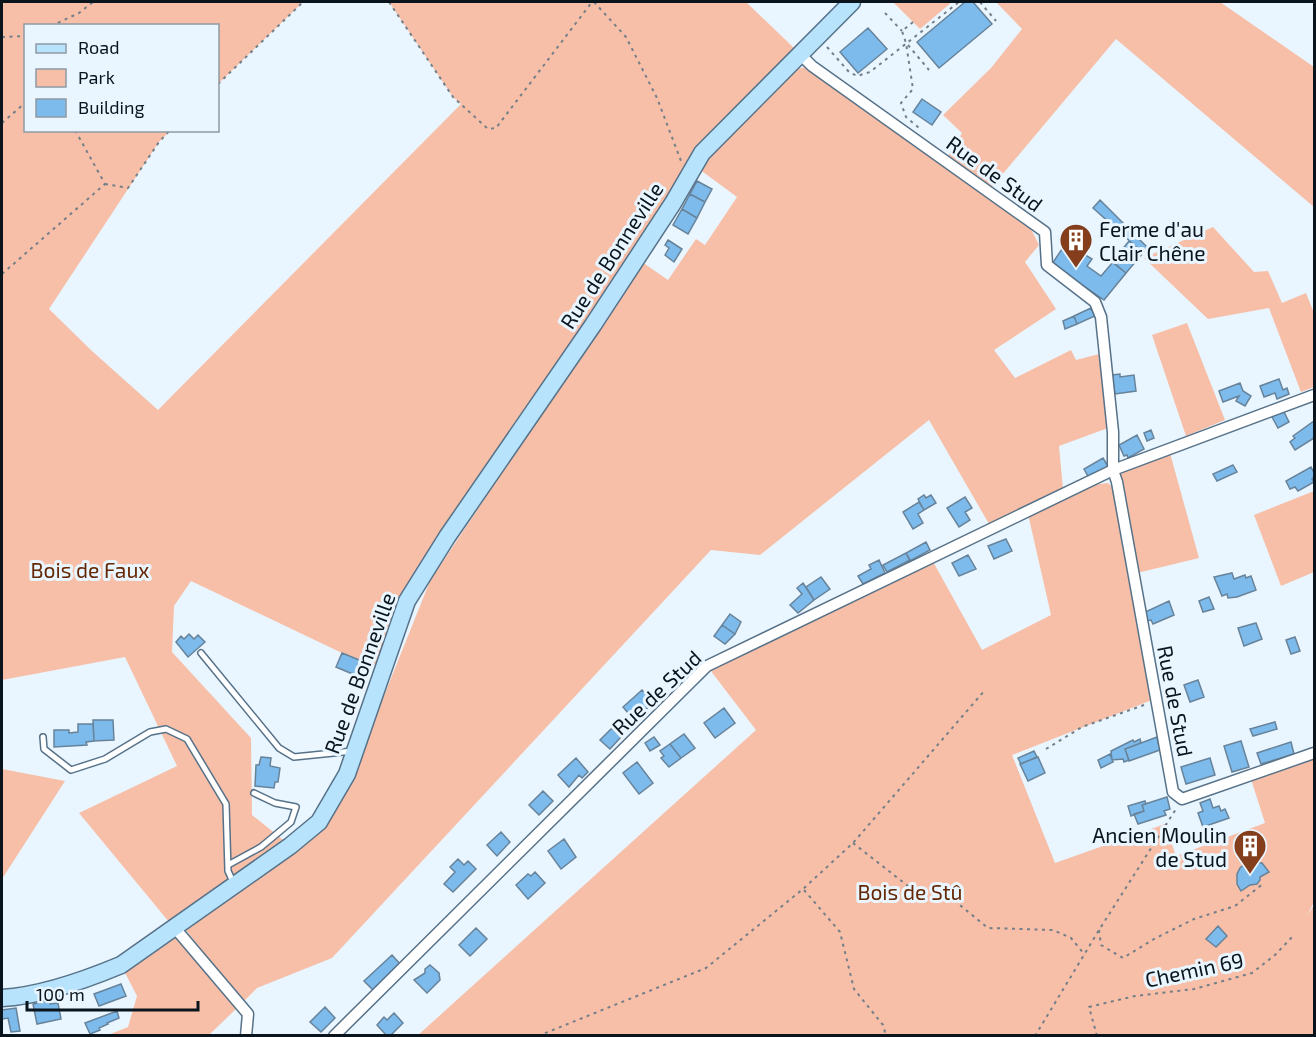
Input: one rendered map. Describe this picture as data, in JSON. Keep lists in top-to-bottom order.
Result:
{
  "streets": {
    "street": ["Rue de Stud", "Rue de Bonneville"],
    "path": ["Chemin 69"]
  },
  "crossings": [
    ["Rue de Stud", "Rue de Bonneville"]
  ],
  "parks": ["Bois de Faux", "Bois de Stû"],
  "places": {
    "building": ["Ferme d'au Clair Chêne", "Ancien Moulin de Stud"]
  },
  "legend": ["Road", "Park", "Building"],
  "scale_bar": "100 m"
}
